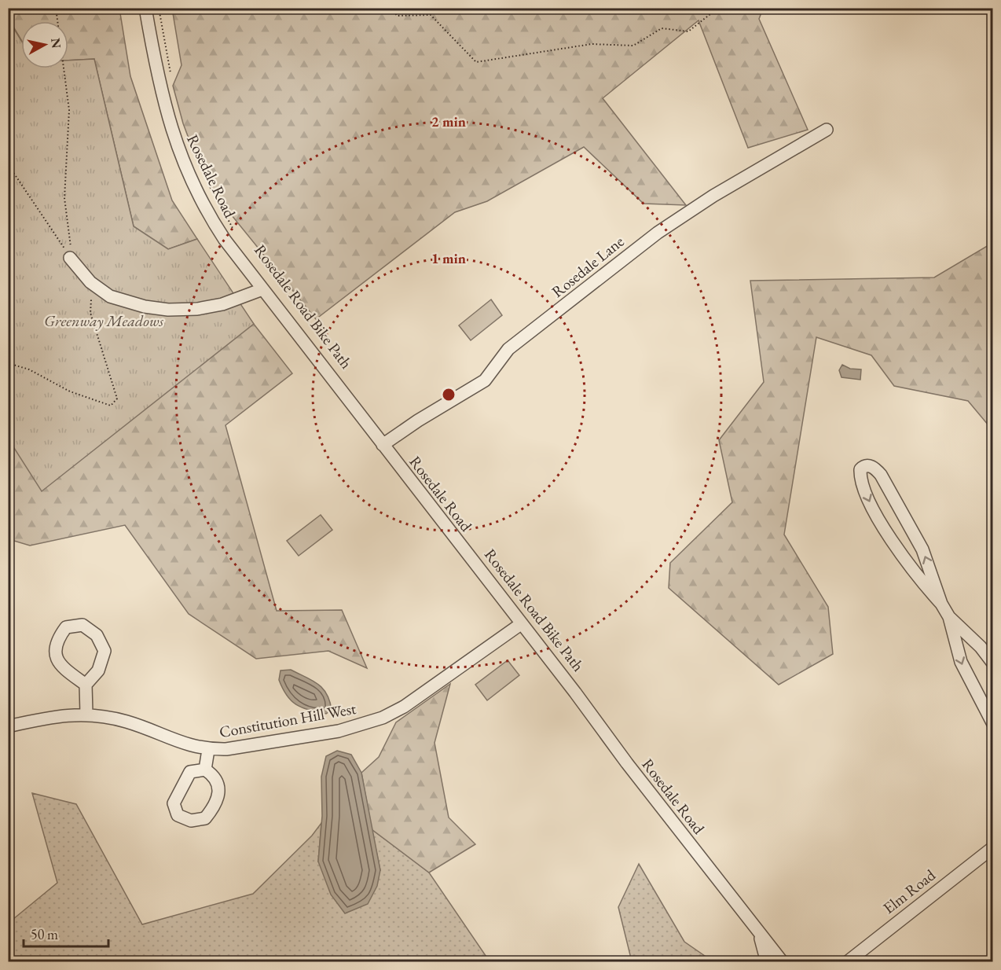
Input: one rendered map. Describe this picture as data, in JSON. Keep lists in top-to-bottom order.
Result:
{
  "streets": {
    "street": [
      "Rosedale Road",
      "Rosedale Lane",
      "Constitution Hill West",
      "Elm Road"
    ]
  },
  "crossings": [
    ["Rosedale Road", "Rosedale Lane"],
    ["Rosedale Road", "Constitution Hill West"]
  ],
  "parks": ["Greenway Meadows"],
  "scale_bar": "50 m",
  "north": "right",
  "rings": ["2 min", "1 min"]
}
